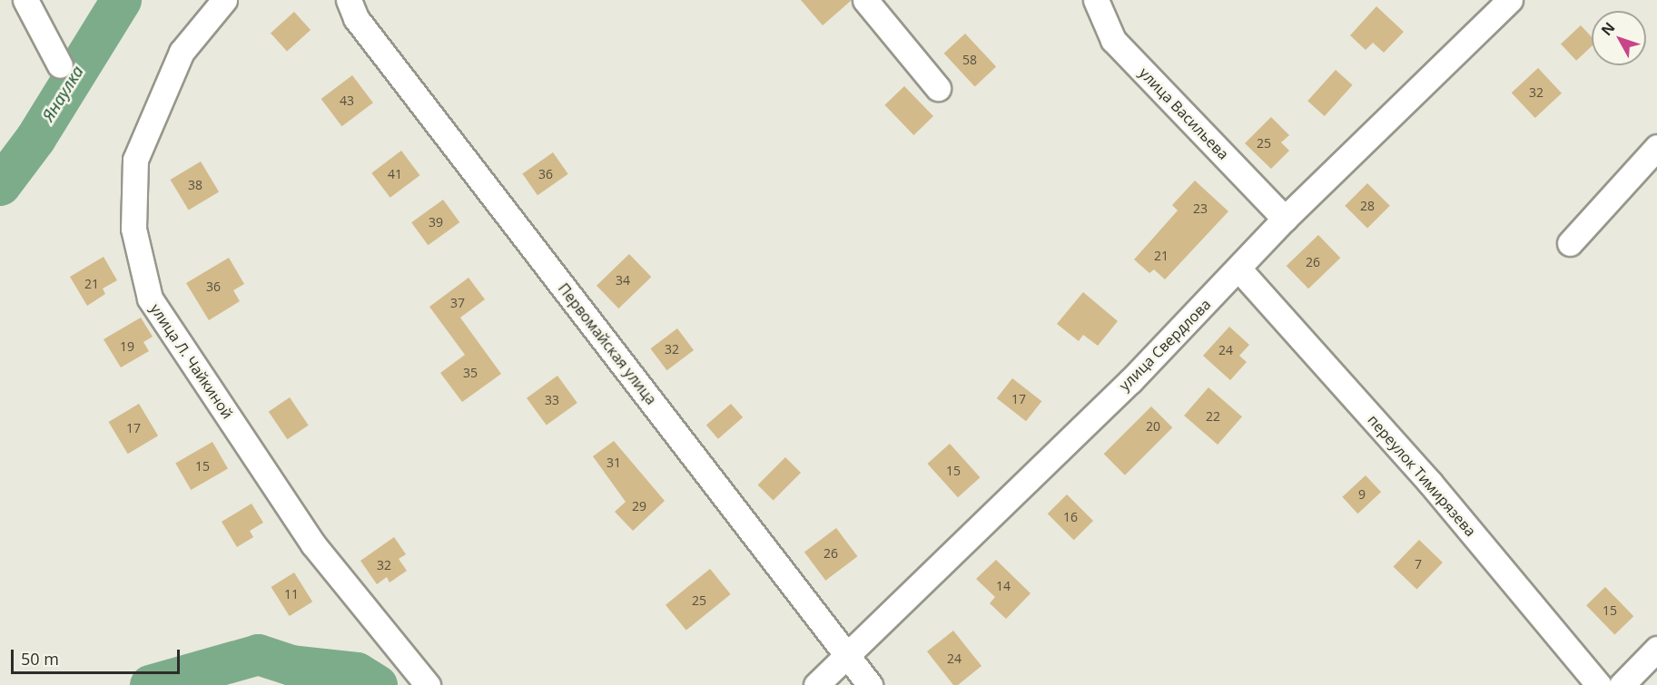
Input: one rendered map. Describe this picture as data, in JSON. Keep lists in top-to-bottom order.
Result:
{
  "streets": {
    "street": [
      "улица Васильева",
      "Первомайская улица",
      "улица Свердлова",
      "улица Л. Чайкиной",
      "переулок Тимирязева"
    ]
  },
  "crossings": [
    ["улица Васильева", "улица Свердлова"],
    ["Первомайская улица", "улица Свердлова"],
    ["улица Свердлова", "переулок Тимирязева"]
  ],
  "water": ["Янаулка"],
  "house_numbers": [
    "58",
    "32",
    "43",
    "25",
    "41",
    "36",
    "38",
    "28",
    "23",
    "39",
    "21",
    "26",
    "34",
    "21",
    "36",
    "37",
    "19",
    "32",
    "24",
    "35",
    "17",
    "33",
    "22",
    "20",
    "17",
    "31",
    "15",
    "15",
    "9",
    "29",
    "16",
    "26",
    "7",
    "32",
    "14",
    "11",
    "25",
    "15",
    "24"
  ],
  "scale_bar": "50 m",
  "north": "top left"
}
